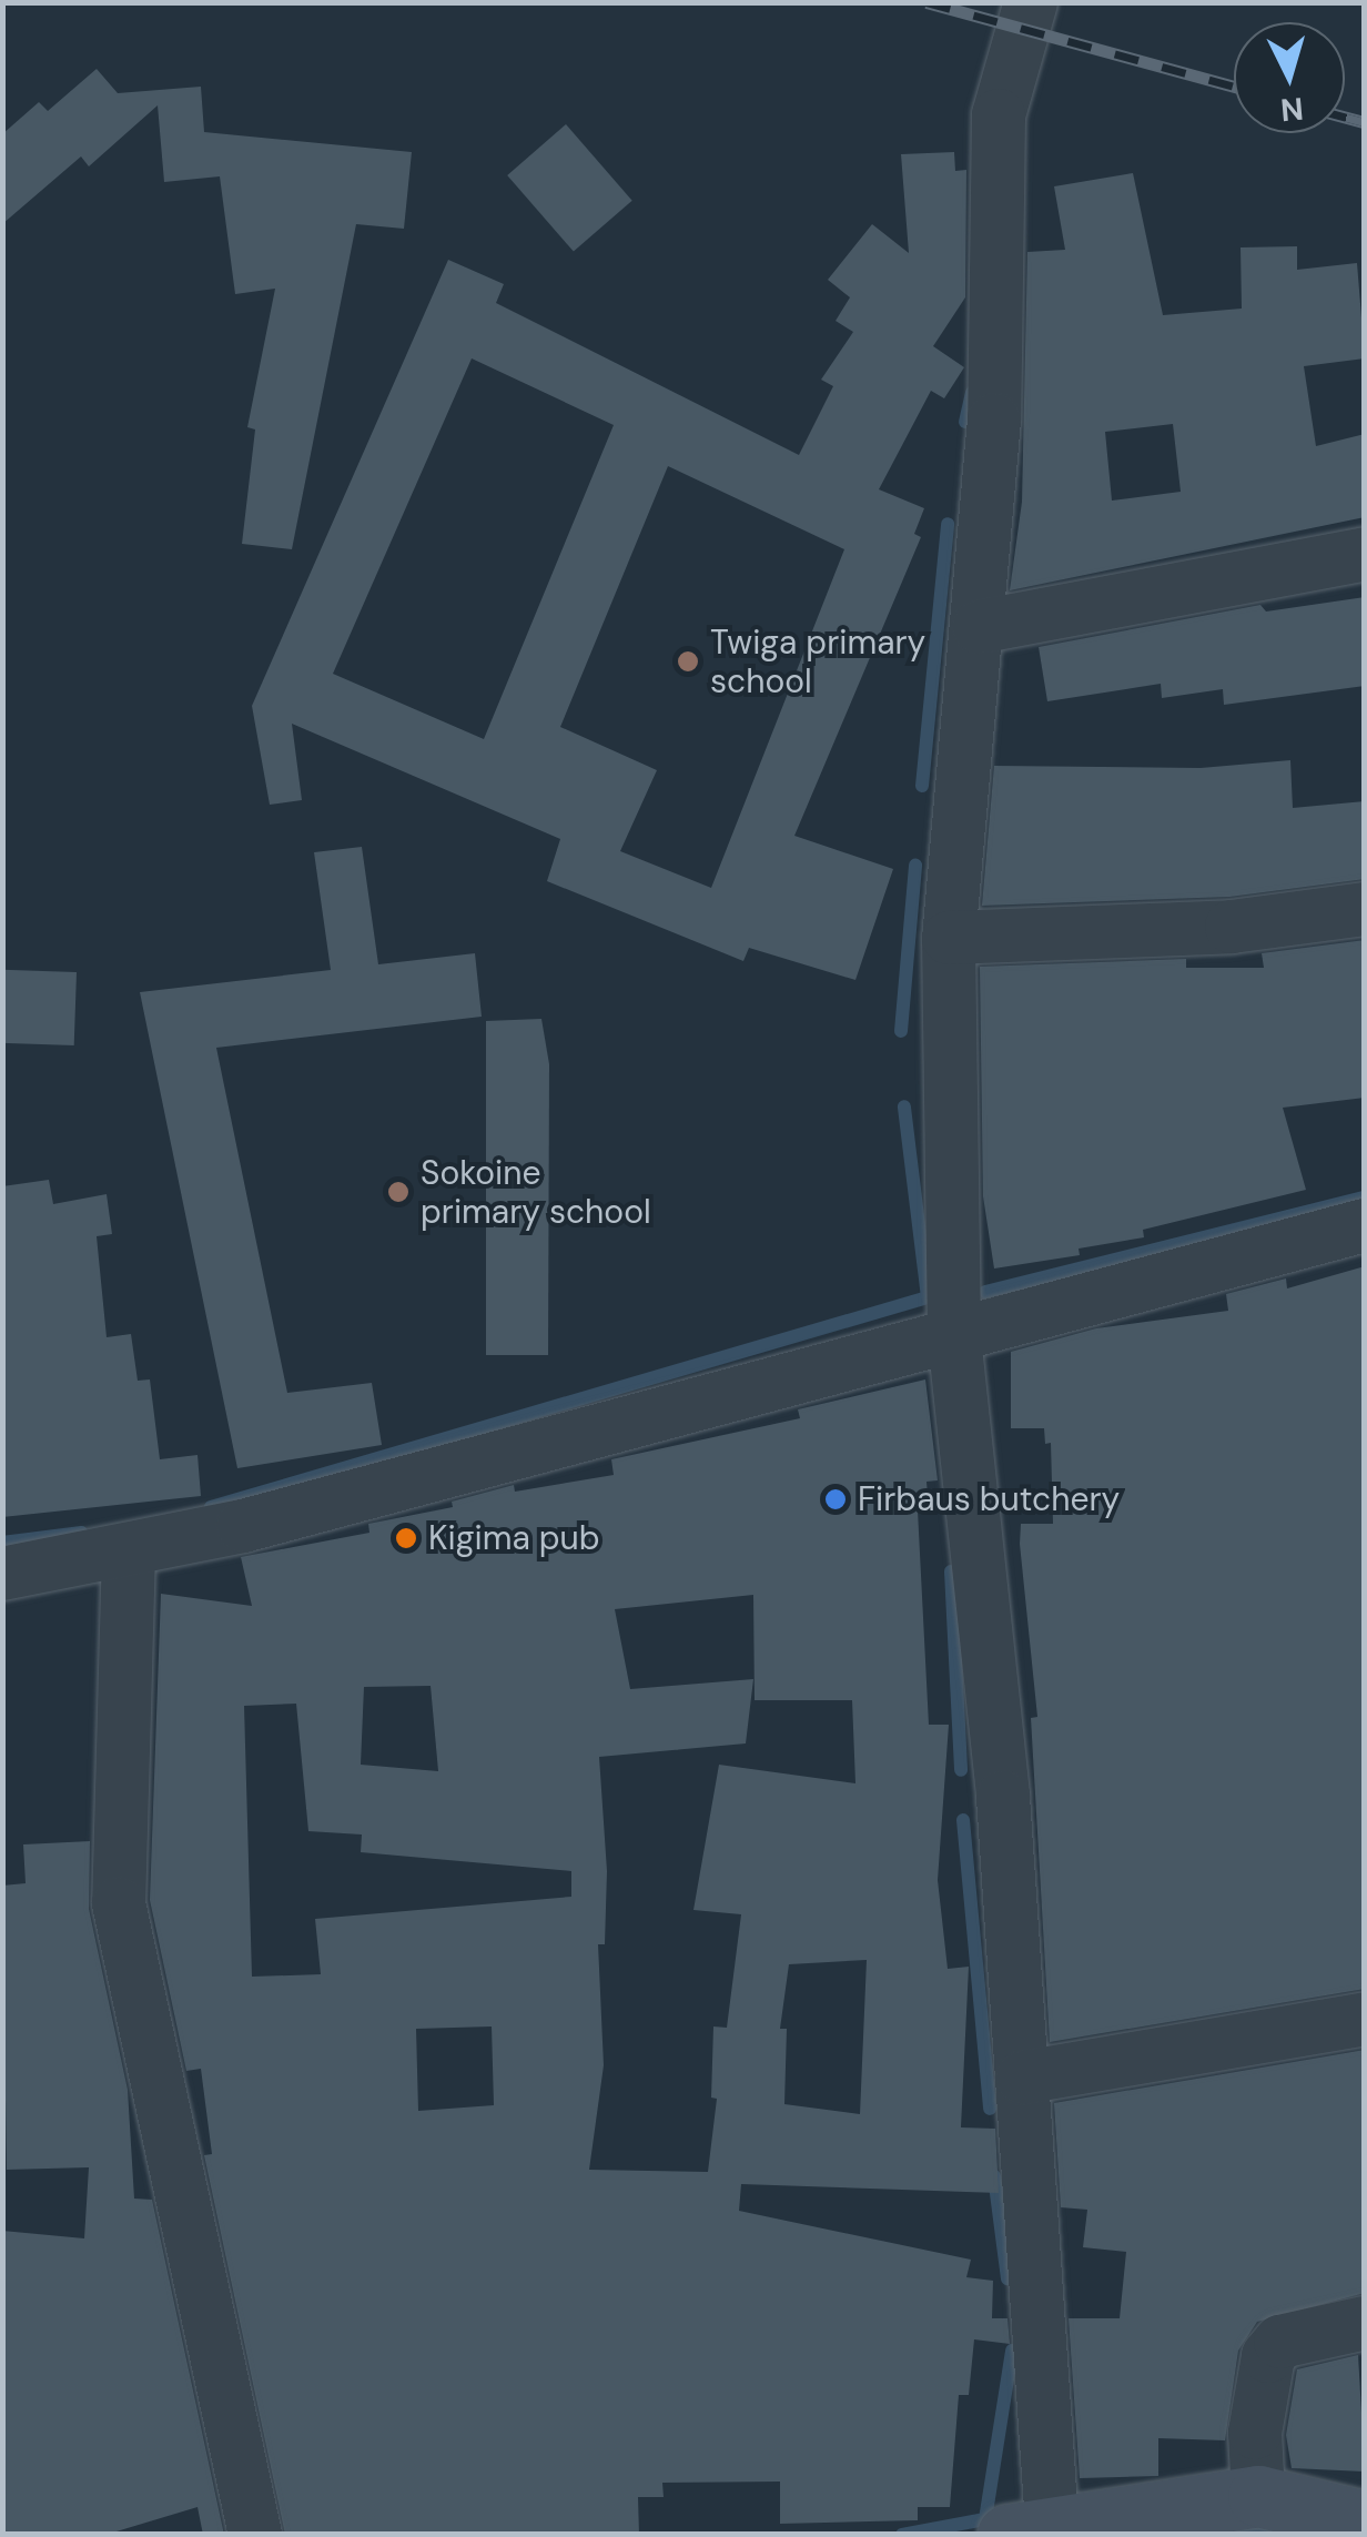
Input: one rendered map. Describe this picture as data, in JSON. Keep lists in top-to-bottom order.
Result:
{
  "places": [
    "Twiga primary school",
    "Sokoine primary school",
    "Firbaus butchery",
    "Kigima pub"
  ],
  "north": "bottom"
}
